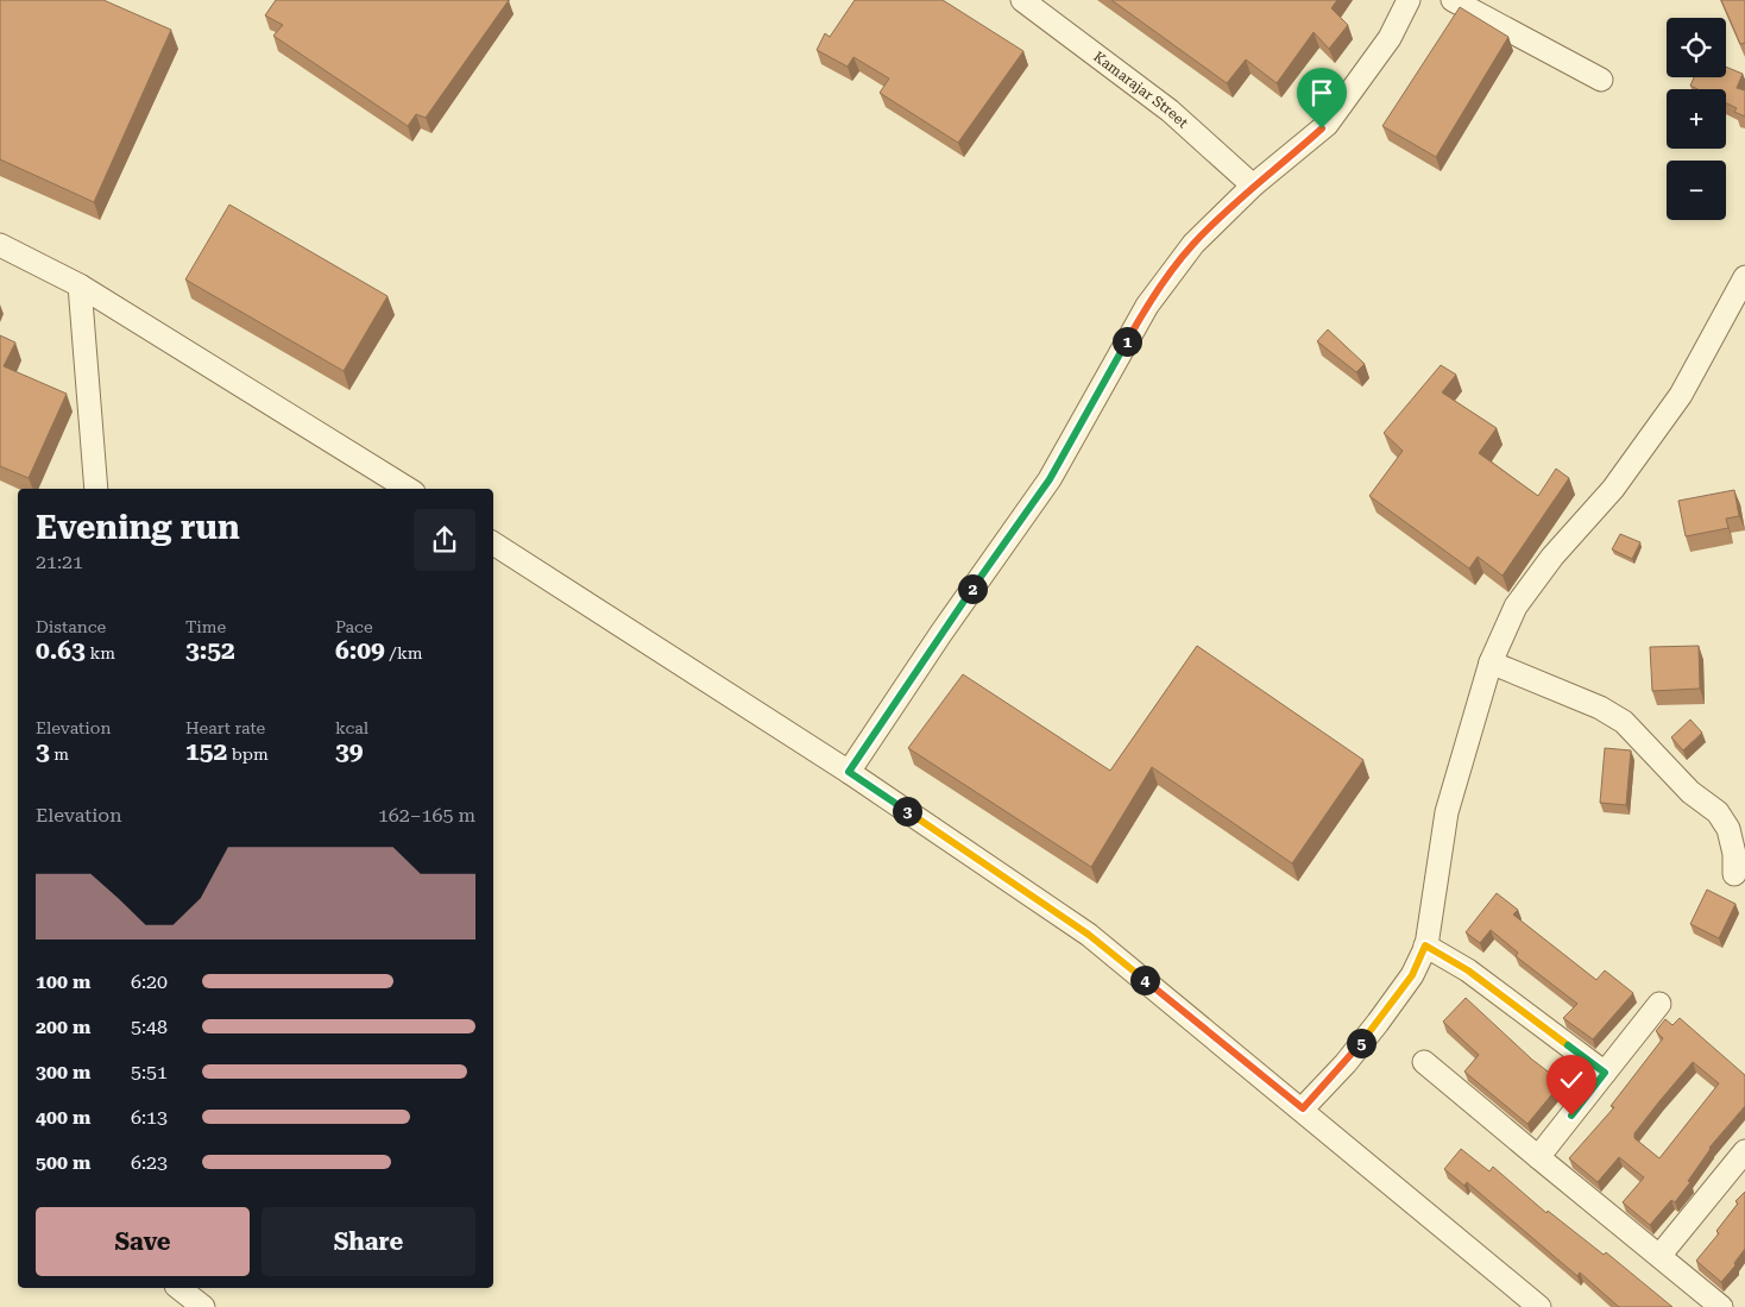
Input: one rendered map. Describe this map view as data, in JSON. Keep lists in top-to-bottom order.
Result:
{
  "streets": {
    "street": ["Kamarajar Street"]
  },
  "page": {
    "map_buttons": ["+", "−"],
    "pins": [
      "1",
      "2",
      "3",
      "4",
      "5"
    ],
    "heading": ["Evening run", "21:21"],
    "stats": [
      ["Distance", "0.63 km"],
      ["Time", "3:52"],
      ["Pace", "6:09 /km"],
      ["Elevation", "3 m"],
      ["Heart rate", "152 bpm"],
      ["kcal", "39"]
    ],
    "chart": ["Elevation", "162–165 m"],
    "list": [
      {
        "name": "100 m",
        "note": "6:20"
      },
      {
        "name": "200 m",
        "note": "5:48"
      },
      {
        "name": "300 m",
        "note": "5:51"
      },
      {
        "name": "400 m",
        "note": "6:13"
      },
      {
        "name": "500 m",
        "note": "6:23"
      }
    ],
    "buttons": ["Save", "Share"]
  }
}
